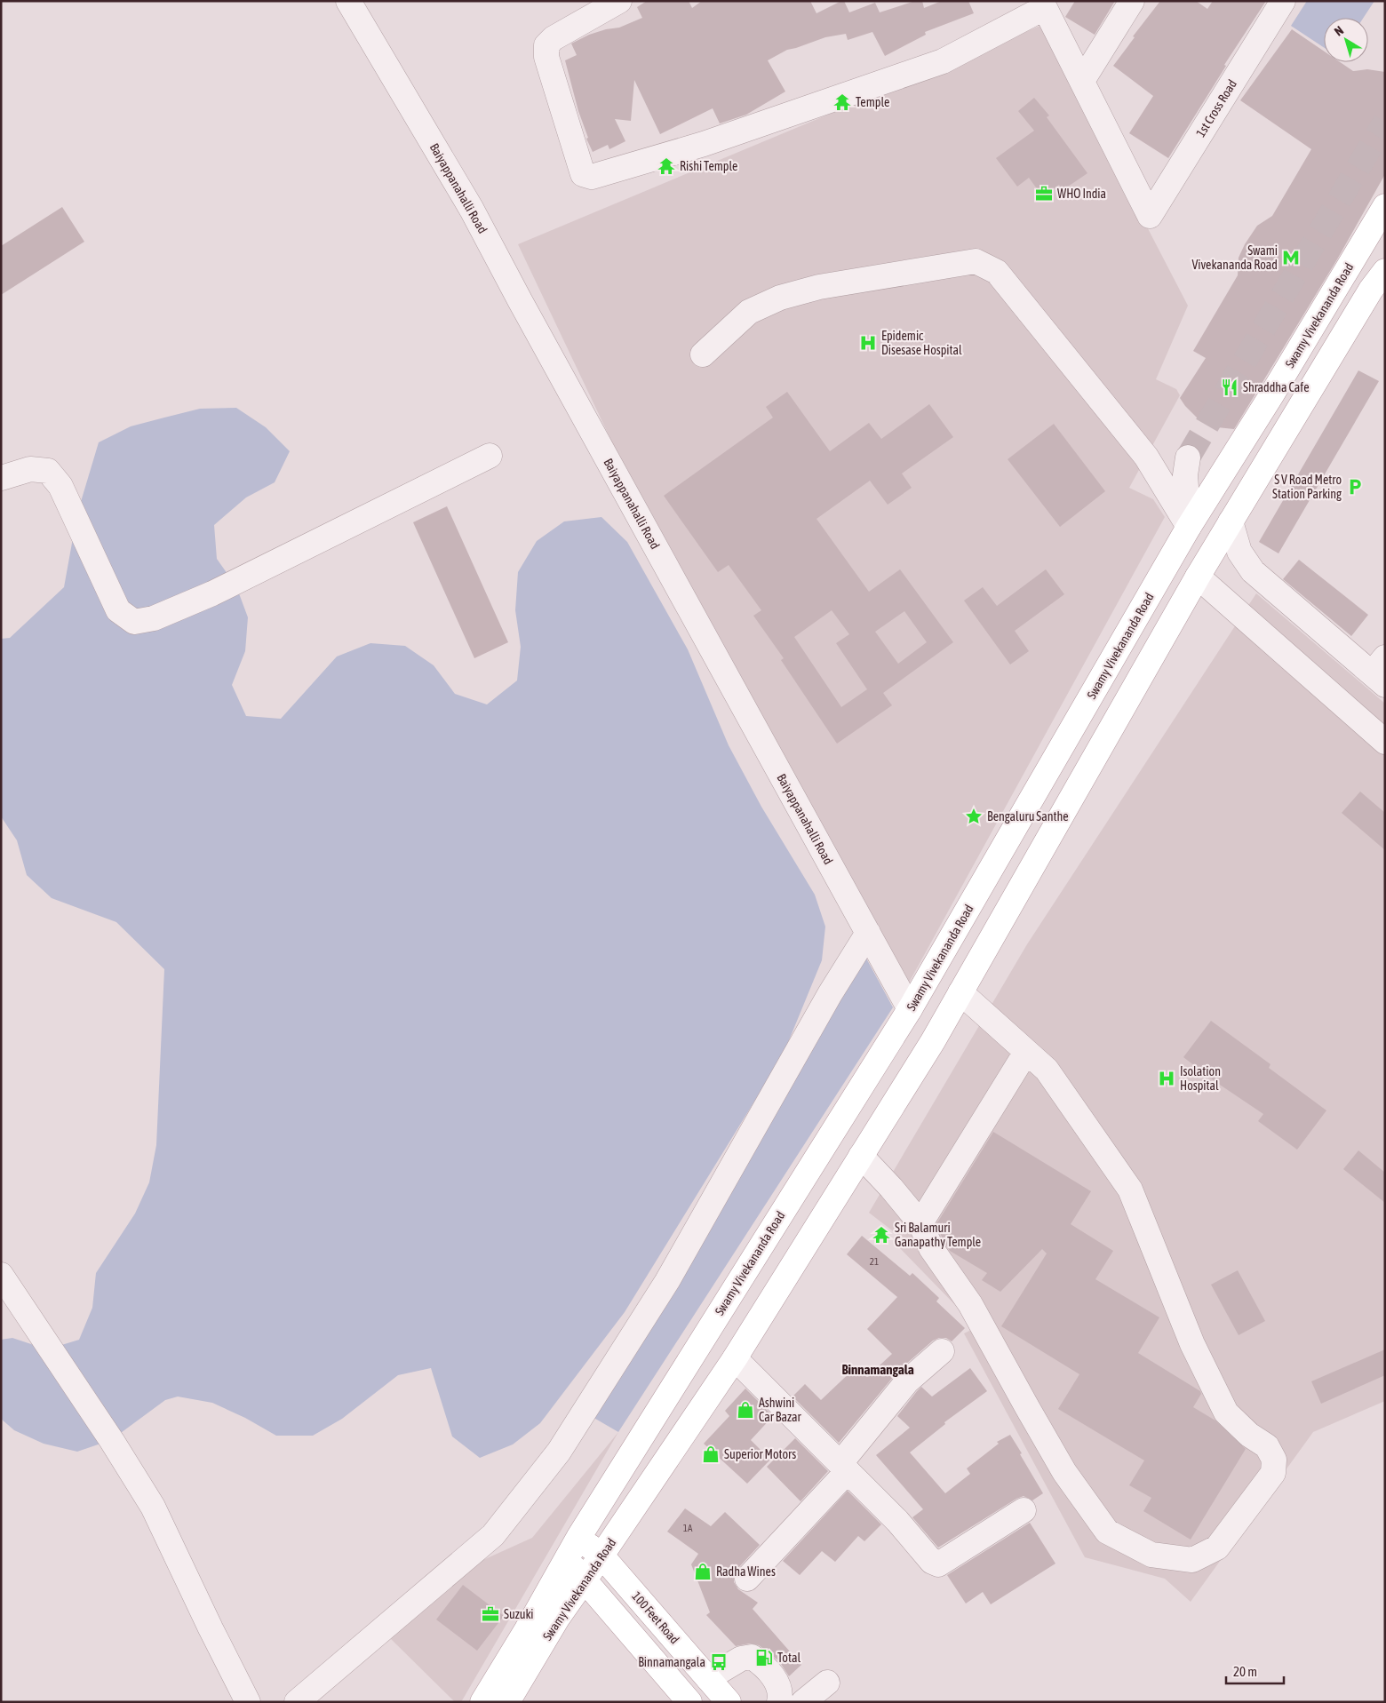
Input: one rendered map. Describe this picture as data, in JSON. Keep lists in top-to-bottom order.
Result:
{
  "streets": {
    "main road": ["Swamy Vivekananda Road", "100 Feet Road"],
    "street": ["1st Cross Road", "Baiyappanahalli Road"]
  },
  "crossings": [
    ["Baiyappanahalli Road", "Swamy Vivekananda Road"],
    ["Swamy Vivekananda Road", "100 Feet Road"]
  ],
  "districts": ["Binnamangala"],
  "places": {
    "temple": ["Temple", "Rishi Temple", "Sri Balamuri Ganapathy Temple"],
    "office": ["WHO India", "Suzuki"],
    "metro station": ["Swami Vivekananda Road"],
    "hospital": ["Epidemic Disesase Hospital", "Isolation Hospital"],
    "restaurant": ["Shraddha Cafe"],
    "parking": ["S V Road Metro Station Parking"],
    "place": ["Bengaluru Santhe"],
    "shop": ["Ashwini Car Bazar", "Superior Motors", "Radha Wines"],
    "fuel station": ["Total"],
    "bus stop": ["Binnamangala"]
  },
  "house_numbers": ["21", "1A"],
  "scale_bar": "20 m",
  "north": "top left"
}
